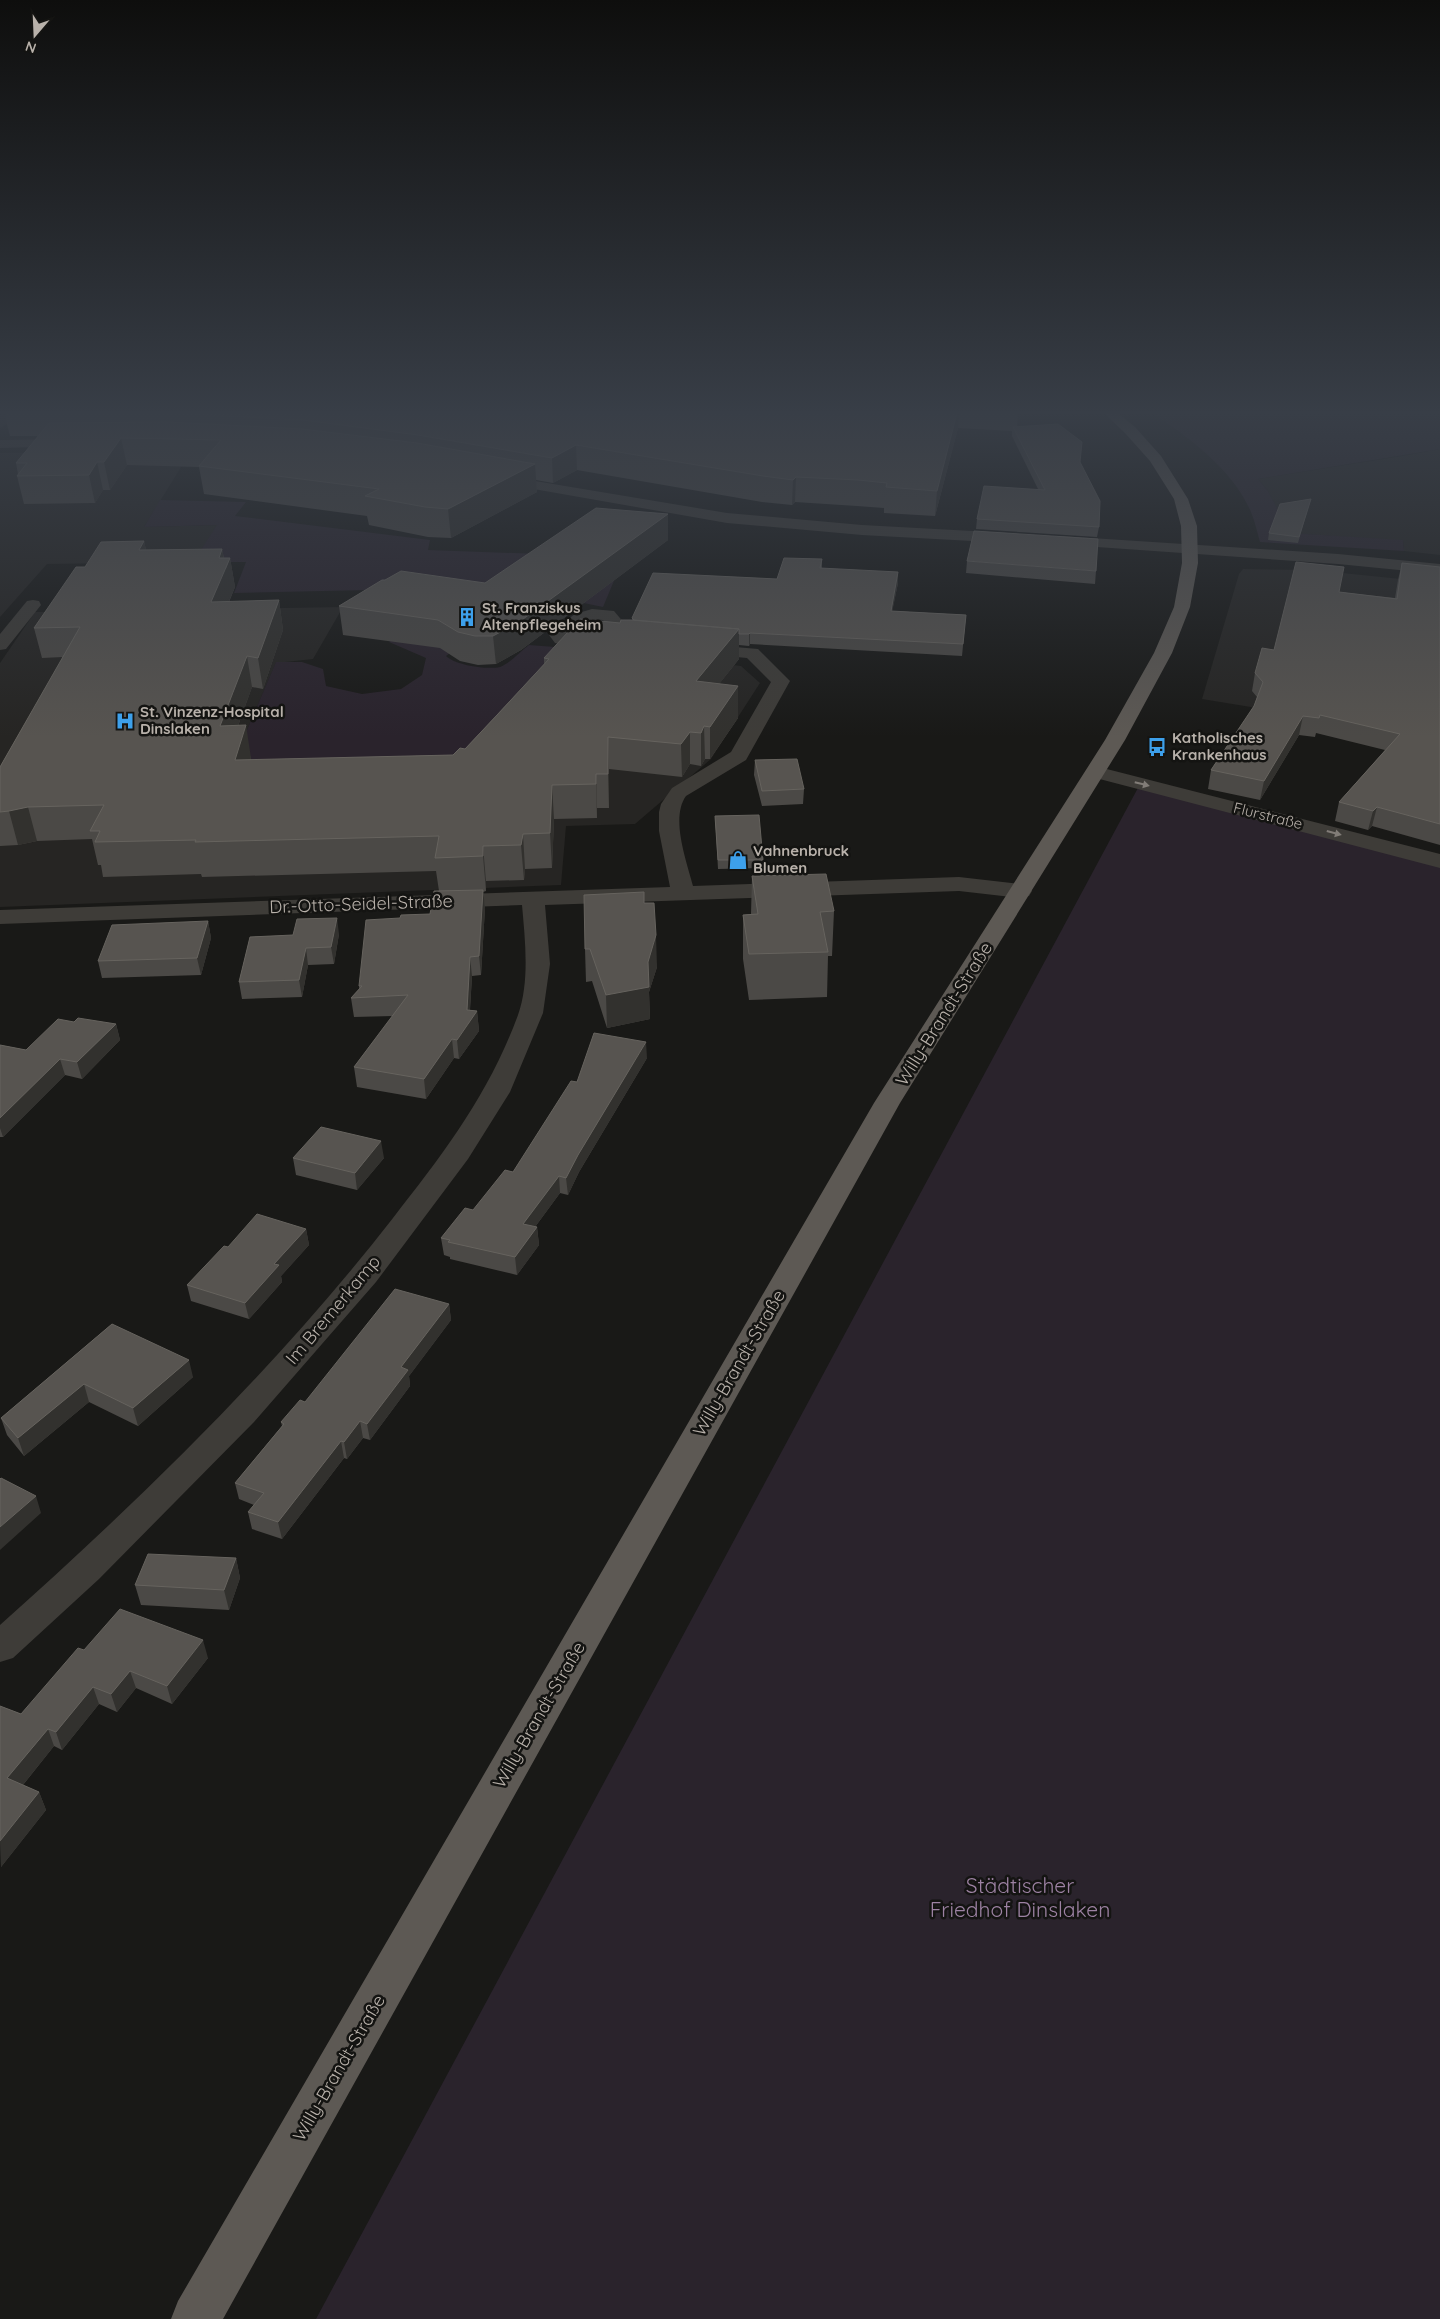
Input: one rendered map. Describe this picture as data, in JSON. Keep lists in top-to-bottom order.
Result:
{
  "streets": {
    "main road": ["Willy-Brandt-Straße"],
    "street": ["Flurstraße", "Dr.-Otto-Seidel-Straße", "Im Bremerkamp"]
  },
  "crossings": [
    ["Flurstraße", "Willy-Brandt-Straße"],
    ["Dr.-Otto-Seidel-Straße", "Willy-Brandt-Straße"],
    ["Dr.-Otto-Seidel-Straße", "Im Bremerkamp"]
  ],
  "one_way": ["Flurstraße"],
  "parks": ["Städtischer Friedhof Dinslaken"],
  "places": {
    "building": ["St. Franziskus Altenpflegeheim"],
    "hospital": ["St. Vinzenz-Hospital Dinslaken"],
    "bus stop": ["Katholisches Krankenhaus"],
    "shop": ["Vahnenbruck Blumen"]
  },
  "north": "bottom"
}
